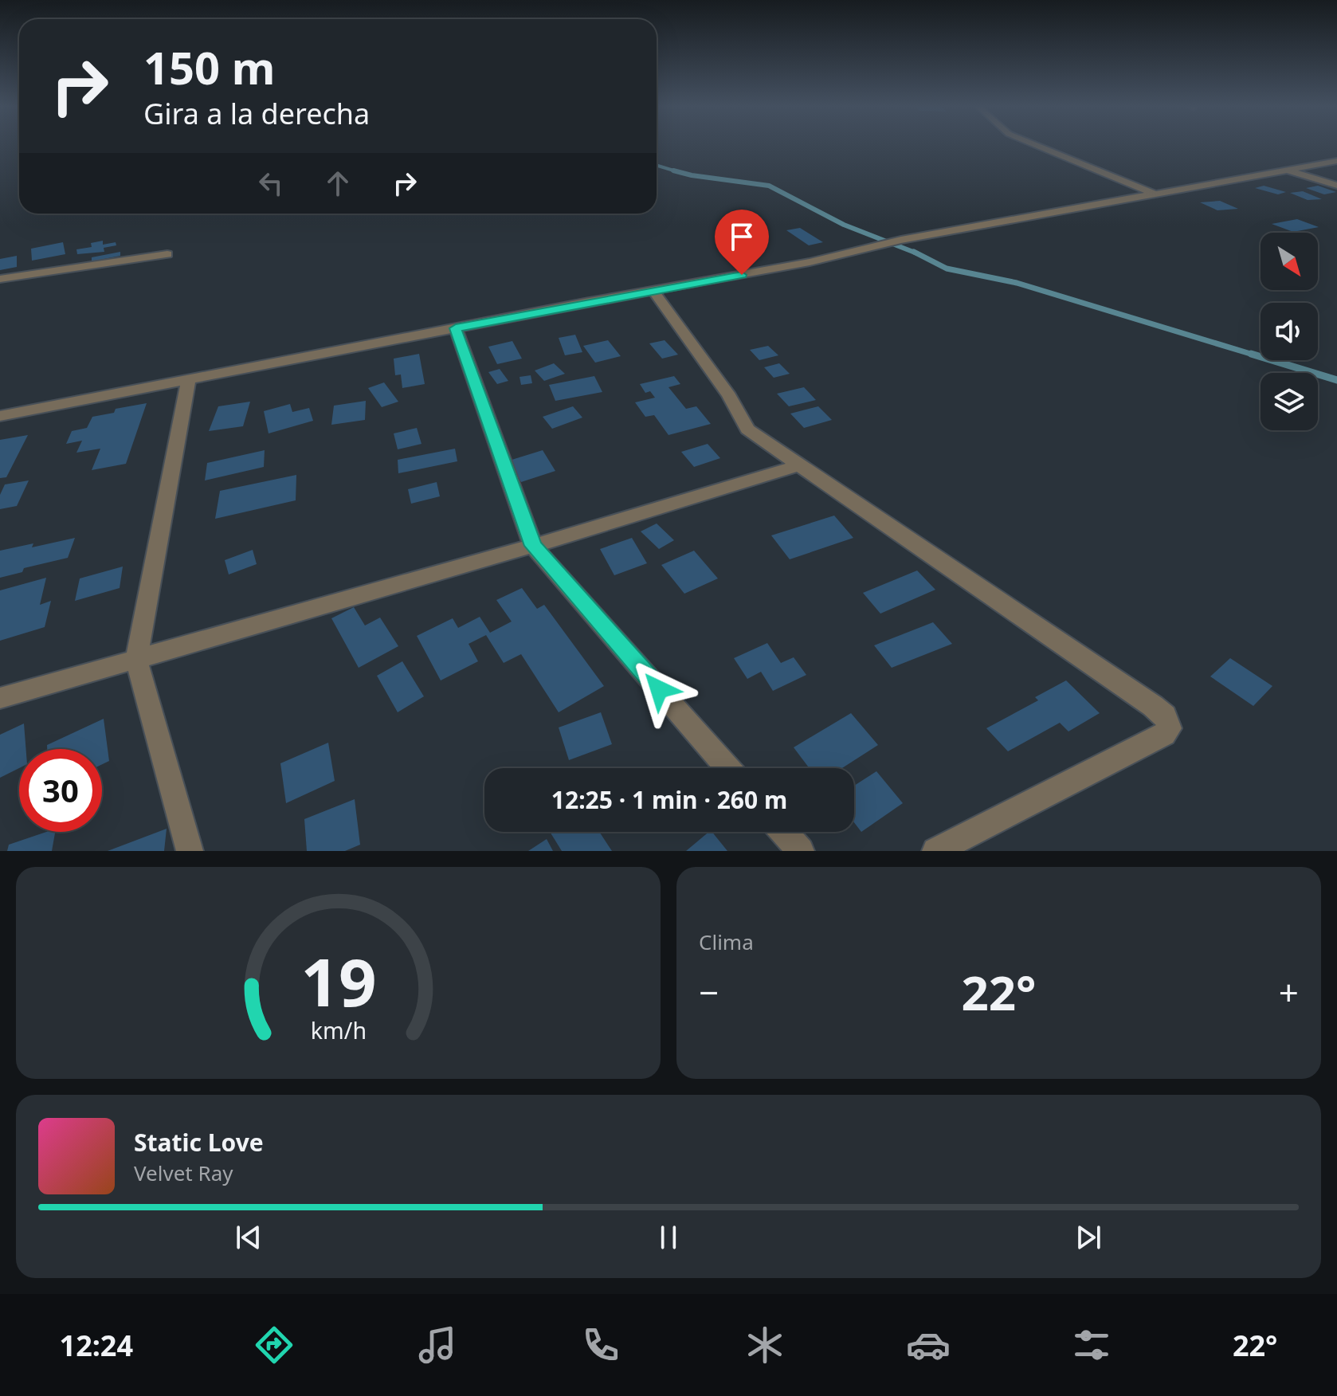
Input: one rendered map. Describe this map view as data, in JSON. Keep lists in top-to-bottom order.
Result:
{
  "north": "bottom right",
  "page": {
    "turn": ["150 m", "Gira a la derecha"],
    "limit": "30",
    "trip": "12:25 · 1 min · 260 m",
    "tile": "Clima",
    "heat": ["−", "22°", "+"],
    "song": ["Static Love", "Velvet Ray"],
    "tabs": ["12:24", "22°"],
    "gauge": ["19", "km/h"]
  }
}
